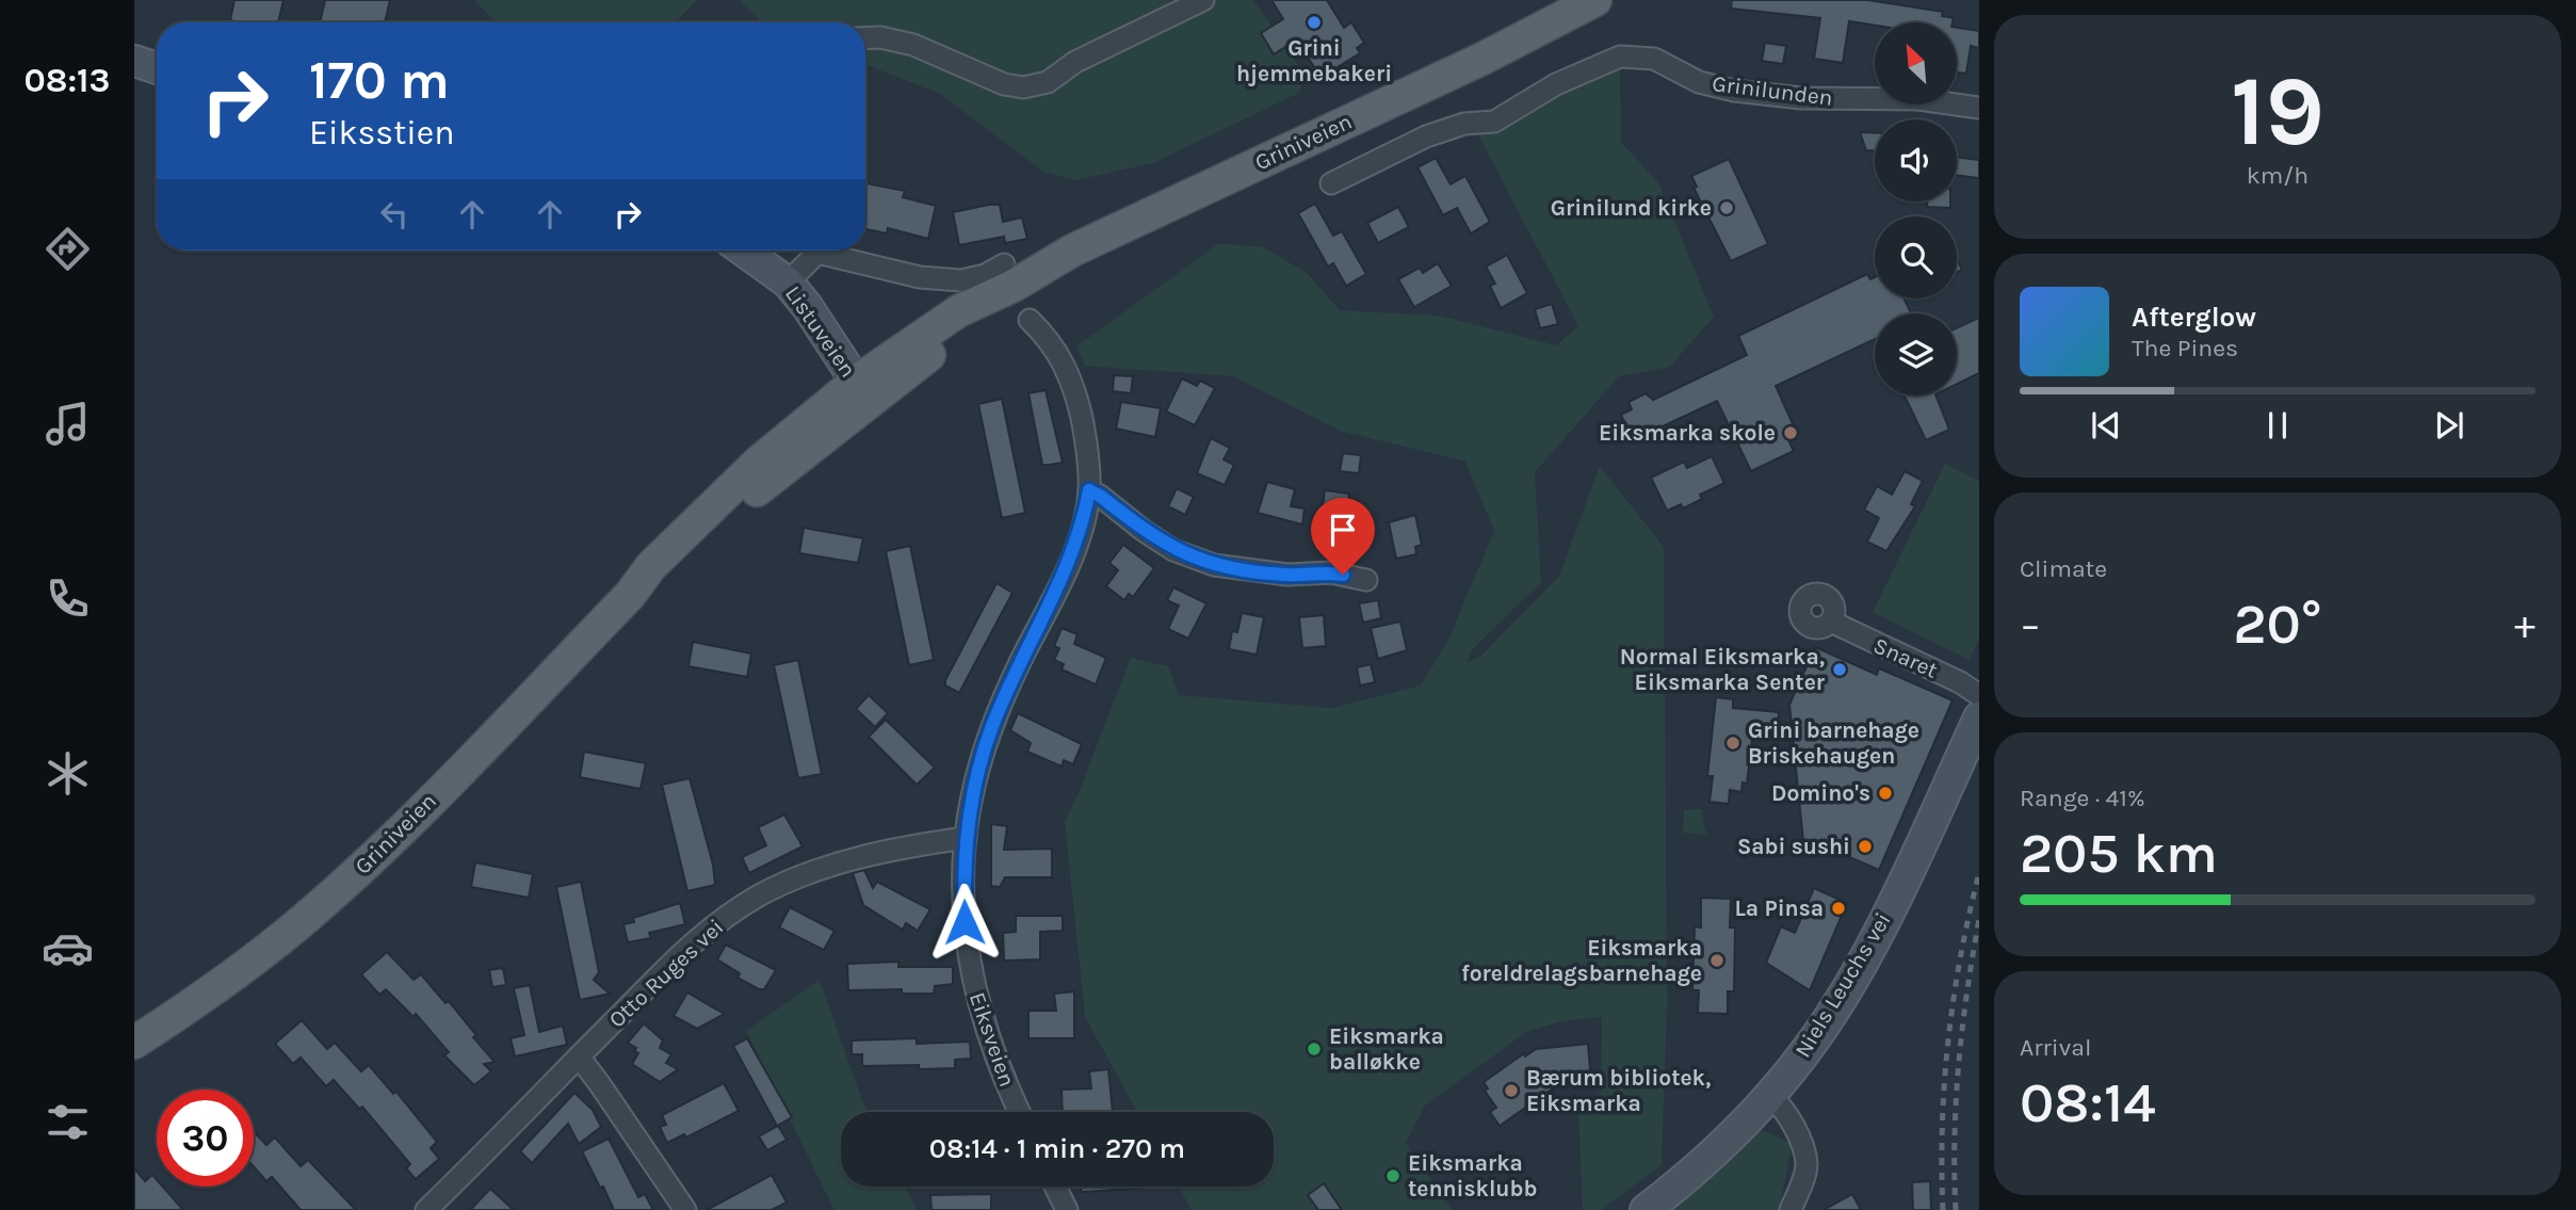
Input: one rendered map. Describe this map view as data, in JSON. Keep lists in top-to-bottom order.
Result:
{
  "streets": {
    "main road": ["Griniveien"],
    "street": [
      "Grinilunden",
      "Listuveien",
      "Snaret",
      "Otto Ruges vei",
      "Niels Leuchs vei",
      "Eiksveien"
    ]
  },
  "crossings": [
    ["Griniveien", "Listuveien"],
    ["Otto Ruges vei", "Eiksveien"]
  ],
  "places": [
    "Grini hjemmebakeri",
    "Grinilund kirke",
    "Eiksmarka skole",
    "Normal Eiksmarka, Eiksmarka Senter",
    "Grini barnehage Briskehaugen",
    "Domino's",
    "Sabi sushi",
    "La Pinsa",
    "Eiksmarka foreldrelagsbarnehage",
    "Eiksmarka balløkke",
    "Bærum bibliotek, Eiksmarka",
    "Eiksmarka tennisklubb"
  ],
  "north": "top left",
  "page": {
    "tabs": "08:13",
    "tile": [
      ["19", "km/h"],
      "Climate",
      ["Range · 41%", "205 km"],
      ["Arrival", "08:14"]
    ],
    "turn": ["170 m", "Eiksstien"],
    "song": ["Afterglow", "The Pines"],
    "heat": ["−", "20°", "+"],
    "limit": "30",
    "trip": "08:14 · 1 min · 270 m"
  }
}
